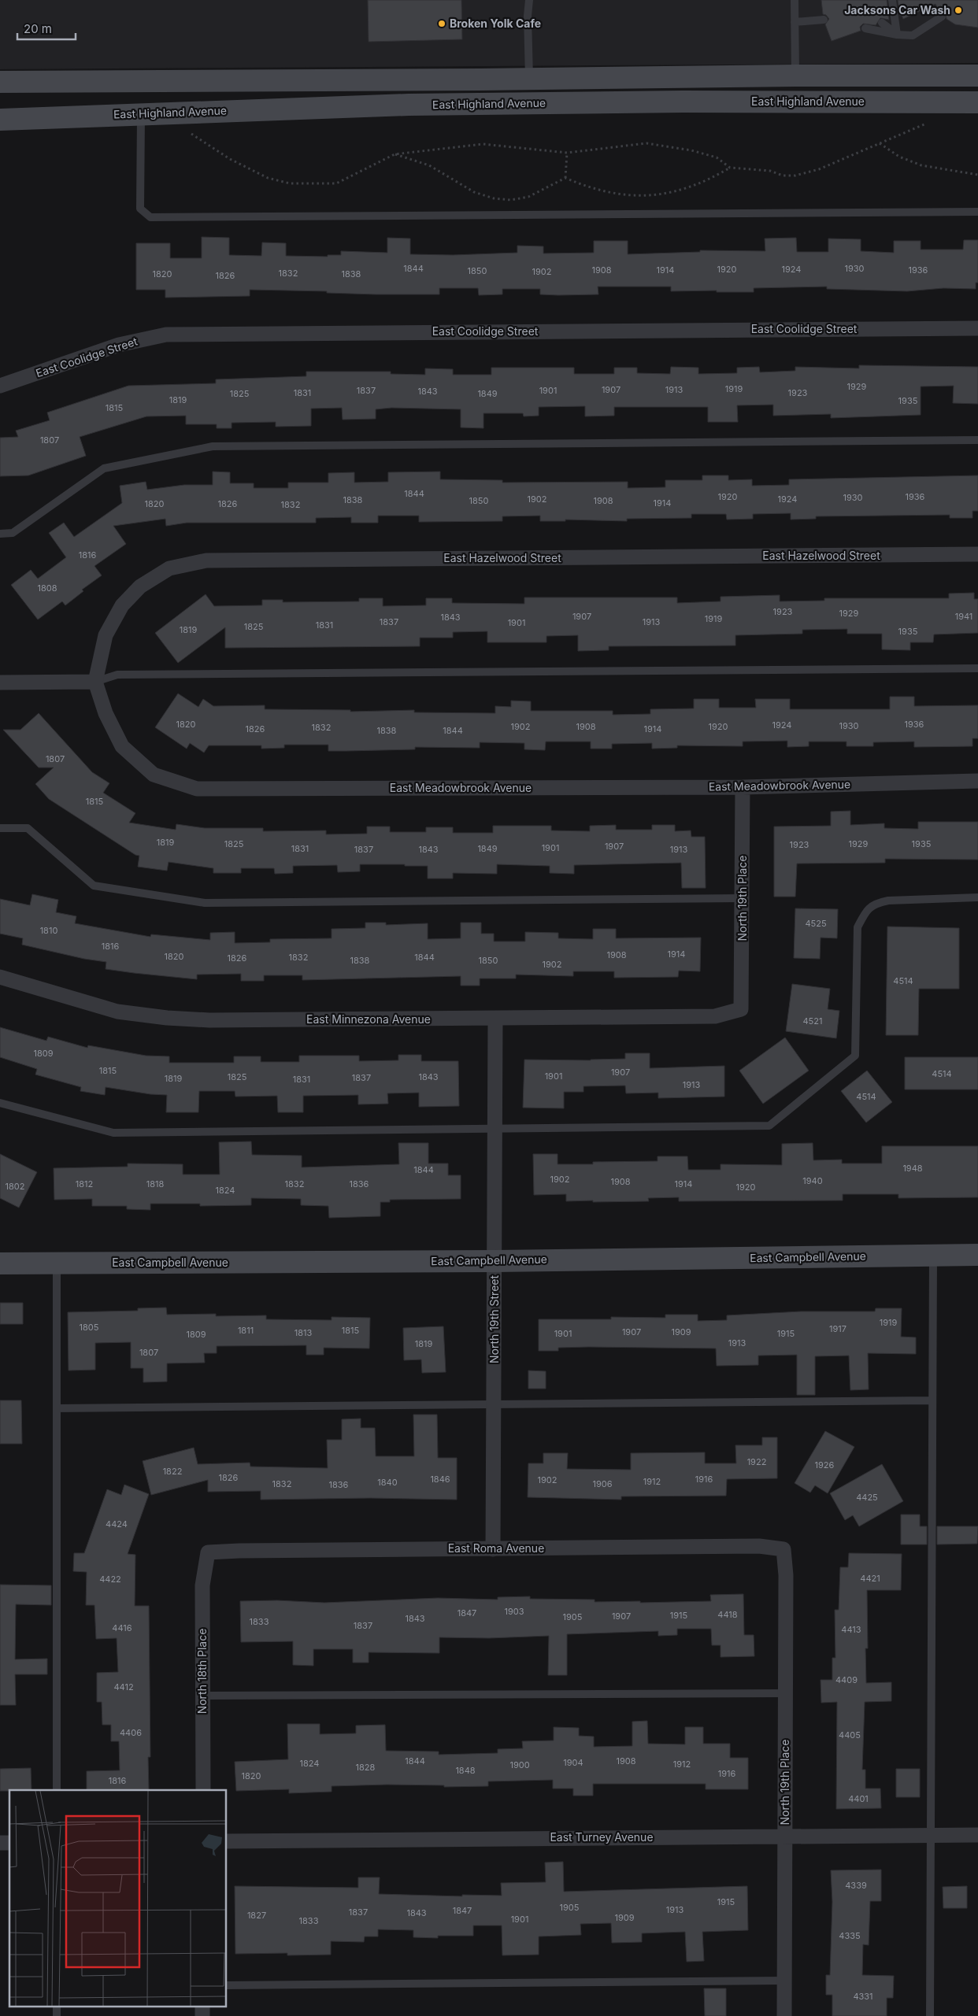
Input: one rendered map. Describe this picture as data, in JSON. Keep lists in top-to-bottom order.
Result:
{
  "streets": {
    "main road": ["East Highland Avenue", "East Campbell Avenue"],
    "street": [
      "East Coolidge Street",
      "East Hazelwood Street",
      "East Meadowbrook Avenue",
      "North 19th Place",
      "East Minnezona Avenue",
      "North 19th Street",
      "East Roma Avenue",
      "North 18th Place",
      "East Turney Avenue"
    ]
  },
  "crossings": [
    ["East Hazelwood Street", "East Meadowbrook Avenue"],
    ["East Meadowbrook Avenue", "North 19th Place"],
    ["North 19th Place", "East Minnezona Avenue"],
    ["North 19th Place", "East Roma Avenue"],
    ["North 19th Place", "East Turney Avenue"],
    ["East Minnezona Avenue", "North 19th Street"],
    ["East Campbell Avenue", "North 19th Street"],
    ["North 19th Street", "East Roma Avenue"],
    ["East Roma Avenue", "North 18th Place"]
  ],
  "places": ["Jacksons Car Wash", "Broken Yolk Cafe"],
  "house_numbers": [
    "1844",
    "1930",
    "1920",
    "1924",
    "1908",
    "1914",
    "1936",
    "1850",
    "1902",
    "1832",
    "1820",
    "1838",
    "1826",
    "1929",
    "1919",
    "1907",
    "1913",
    "1837",
    "1901",
    "1843",
    "1831",
    "1923",
    "1825",
    "1849",
    "1819",
    "1935",
    "1815",
    "1807",
    "1844",
    "1920",
    "1936",
    "1930",
    "1902",
    "1924",
    "1838",
    "1850",
    "1908",
    "1914",
    "1820",
    "1826",
    "1832",
    "1816",
    "1808",
    "1923",
    "1929",
    "1907",
    "1941",
    "1843",
    "1919",
    "1837",
    "1913",
    "1901",
    "1831",
    "1825",
    "1819",
    "1935",
    "1820",
    "1936",
    "1924",
    "1930",
    "1902",
    "1908",
    "1920",
    "1832",
    "1826",
    "1914",
    "1838",
    "1844",
    "1807",
    "1815",
    "1819",
    "1825",
    "1929",
    "1935",
    "1923",
    "1907",
    "1901",
    "1831",
    "1849",
    "1837",
    "1843",
    "1913",
    "4525",
    "1810",
    "1816",
    "1914",
    "1908",
    "1820",
    "1832",
    "1844",
    "1826",
    "1838",
    "1850",
    "1902",
    "4514",
    "4521",
    "1809",
    "1815",
    "1907",
    "4514",
    "1901",
    "1825",
    "1843",
    "1837",
    "1819",
    "1831",
    "1913",
    "4514",
    "1948",
    "1844",
    "1902",
    "1940",
    "1908",
    "1812",
    "1818",
    "1832",
    "1836",
    "1914",
    "1802",
    "1920",
    "1824",
    "1919",
    "1805",
    "1917",
    "1811",
    "1815",
    "1907",
    "1909",
    "1813",
    "1901",
    "1915",
    "1809",
    "1913",
    "1819",
    "1807",
    "1922",
    "1926",
    "1822",
    "1826",
    "1846",
    "1916",
    "1902",
    "1912",
    "1840",
    "1832",
    "1906",
    "1836",
    "4425",
    "4424",
    "4421",
    "4422",
    "1903",
    "1847",
    "4418",
    "1915",
    "1907",
    "1905",
    "1843",
    "1833",
    "1837",
    "4416",
    "4413",
    "4409",
    "4412",
    "4406",
    "4405",
    "1844",
    "1908",
    "1904",
    "1824",
    "1912",
    "1900",
    "1828",
    "1848",
    "1916",
    "1820",
    "1816",
    "4401",
    "4339",
    "1915",
    "1905",
    "1913",
    "1847",
    "1837",
    "1843",
    "1827",
    "1909",
    "1901",
    "1833",
    "4335",
    "4331"
  ],
  "scale_bar": "20 m"
}
